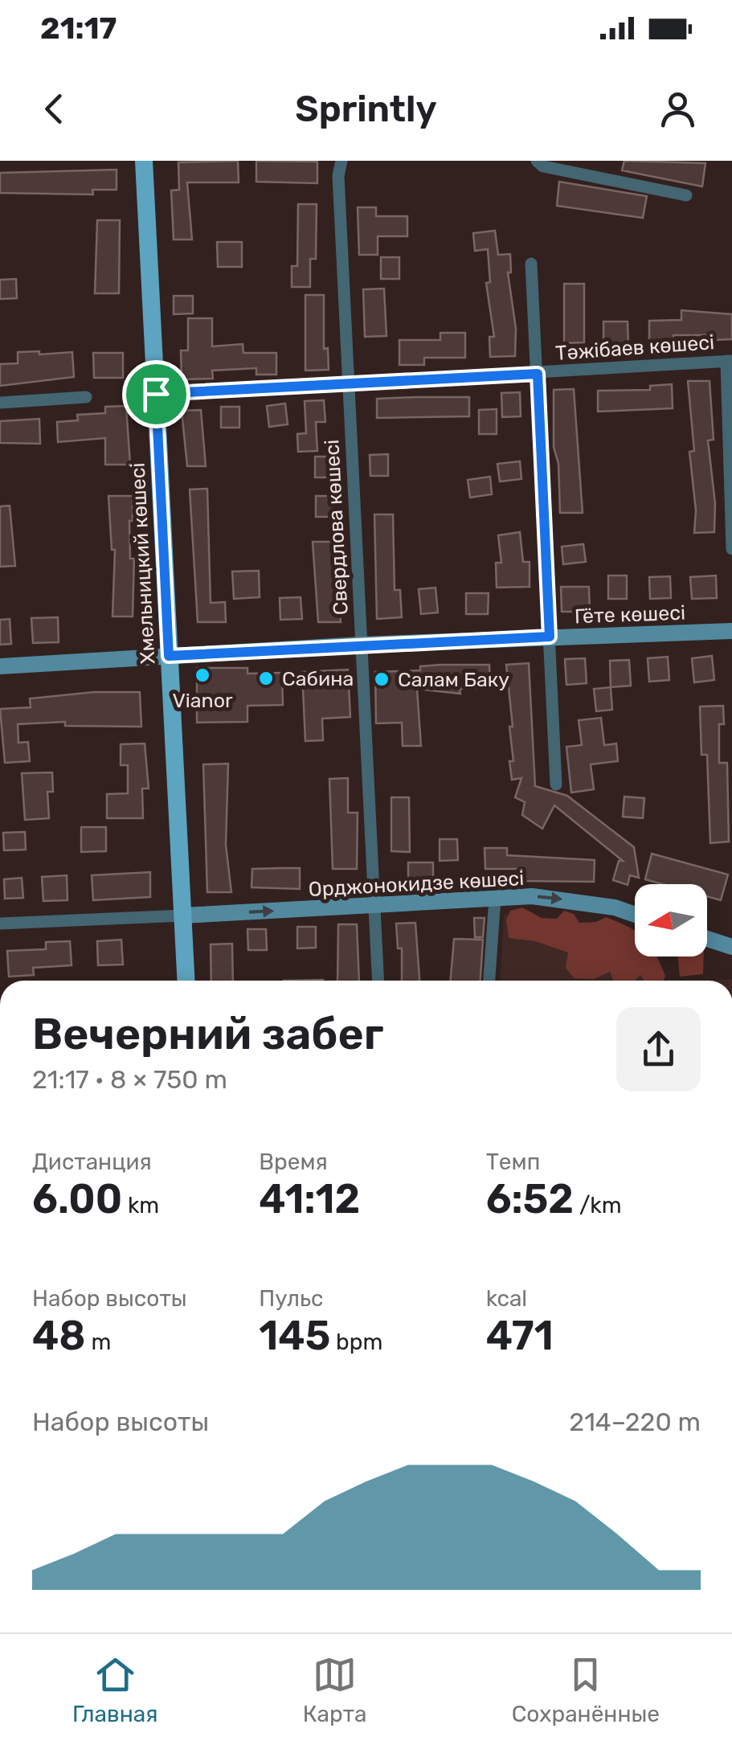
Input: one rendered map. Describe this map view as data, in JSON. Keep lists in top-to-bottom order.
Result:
{
  "streets": {
    "main road": ["Хмельницкий көшесі", "Гёте көшесі", "Орджонокидзе көшесі"],
    "street": ["Тәжібаев көшесі", "Свердлова көшесі"]
  },
  "crossings": [
    ["Тәжібаев көшесі", "Свердлова көшесі"],
    ["Тәжібаев көшесі", "Хмельницкий көшесі"],
    ["Свердлова көшесі", "Гёте көшесі"],
    ["Свердлова көшесі", "Орджонокидзе көшесі"],
    ["Хмельницкий көшесі", "Гёте көшесі"],
    ["Хмельницкий көшесі", "Орджонокидзе көшесі"]
  ],
  "one_way": ["Орджонокидзе көшесі"],
  "places": ["Vianor", "Сабина", "Салам Баку"],
  "north": "left",
  "page": {
    "status": "21:17",
    "header": "Sprintly",
    "heading": ["Вечерний забег", "21:17 · 8 × 750 m"],
    "stats": [
      ["Дистанция", "6.00 km"],
      ["Время", "41:12"],
      ["Темп", "6:52 /km"],
      ["Набор высоты", "48 m"],
      ["Пульс", "145 bpm"],
      ["kcal", "471"]
    ],
    "chart": ["Набор высоты", "214–220 m"],
    "tabs": ["Главная", "Карта", "Сохранённые"]
  }
}
